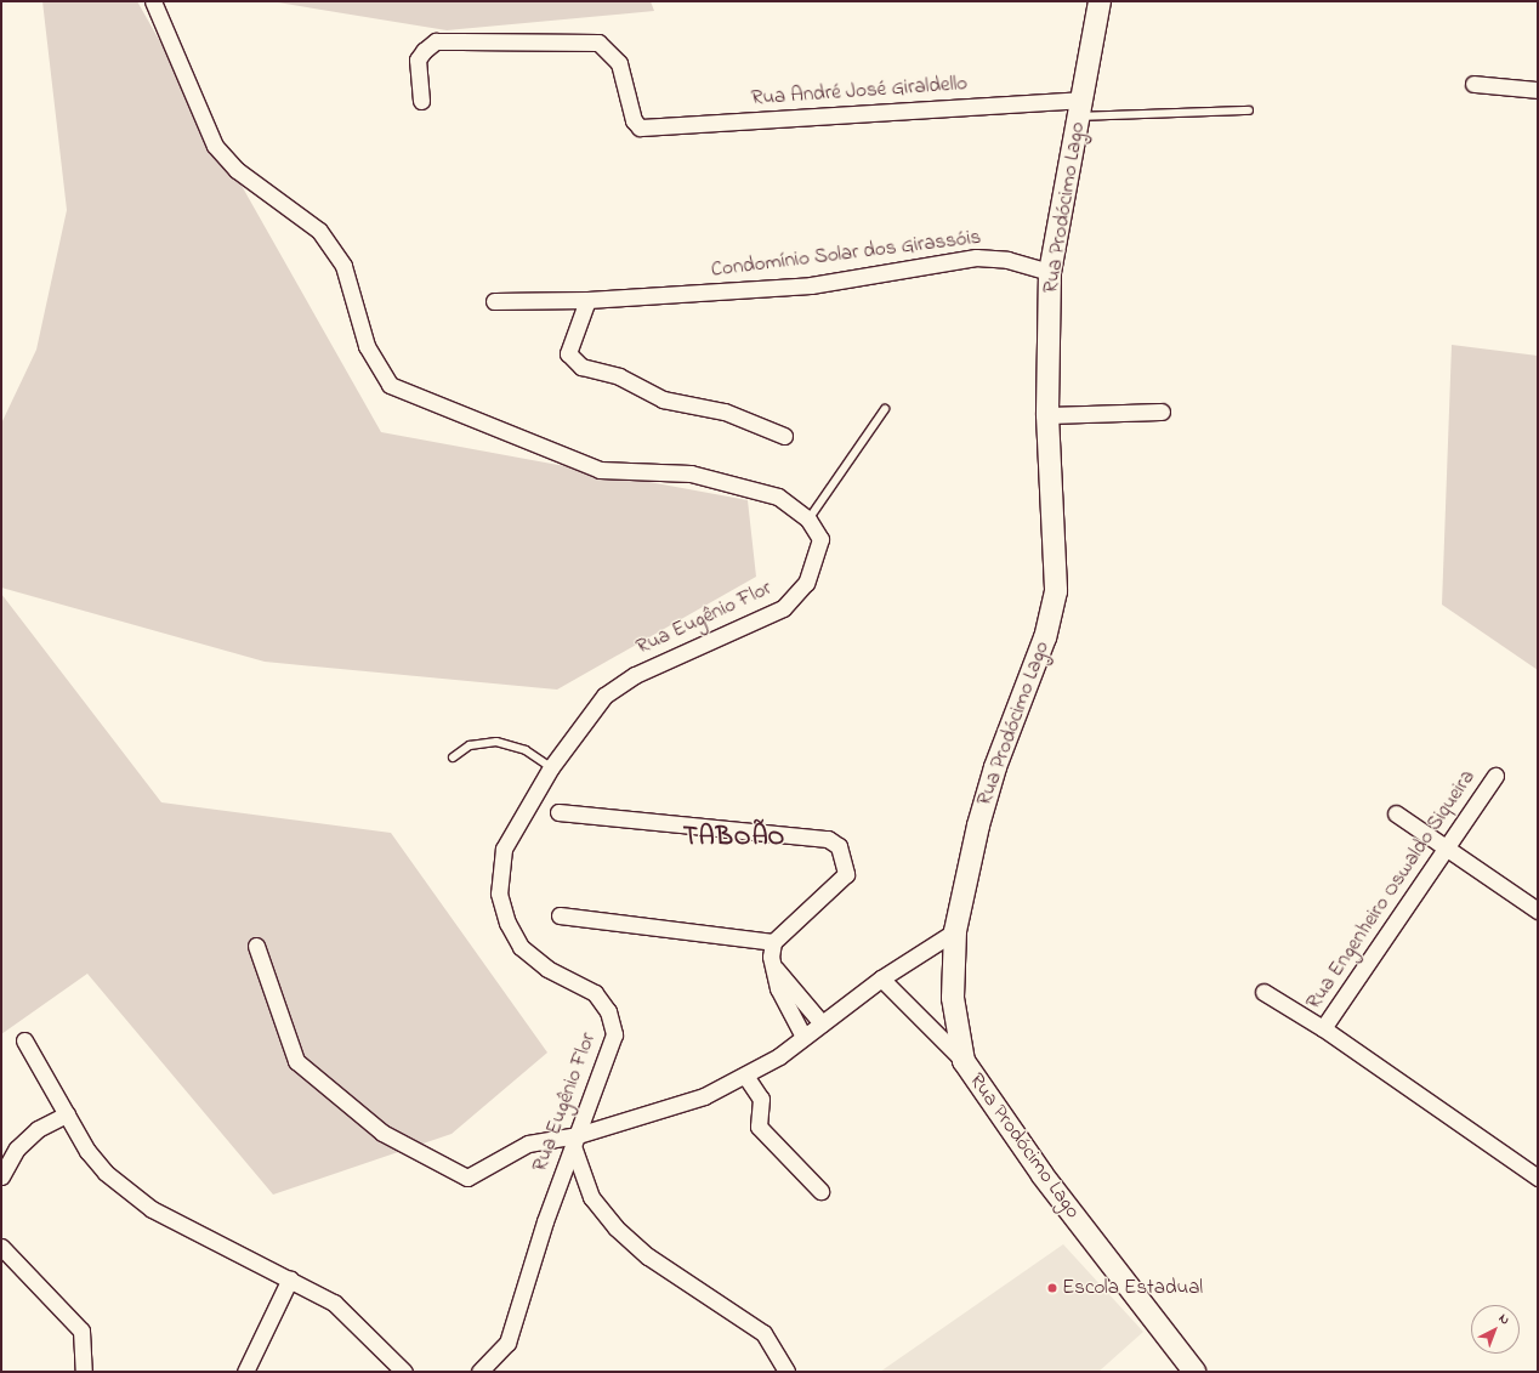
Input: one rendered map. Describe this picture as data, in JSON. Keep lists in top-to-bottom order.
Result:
{
  "streets": {
    "main road": ["Rua Prodócimo Lago"],
    "street": [
      "Rua André José Giraldello",
      "Condomínio Solar dos Girassóis",
      "Rua Eugênio Flor",
      "Rua Engenheiro Oswaldo Siqueira"
    ]
  },
  "crossings": [
    ["Rua André José Giraldello", "Rua Prodócimo Lago"],
    ["Rua Prodócimo Lago", "Condomínio Solar dos Girassóis"]
  ],
  "districts": ["TABOÃO"],
  "places": ["Escola Estadual"],
  "north": "top right"
}
